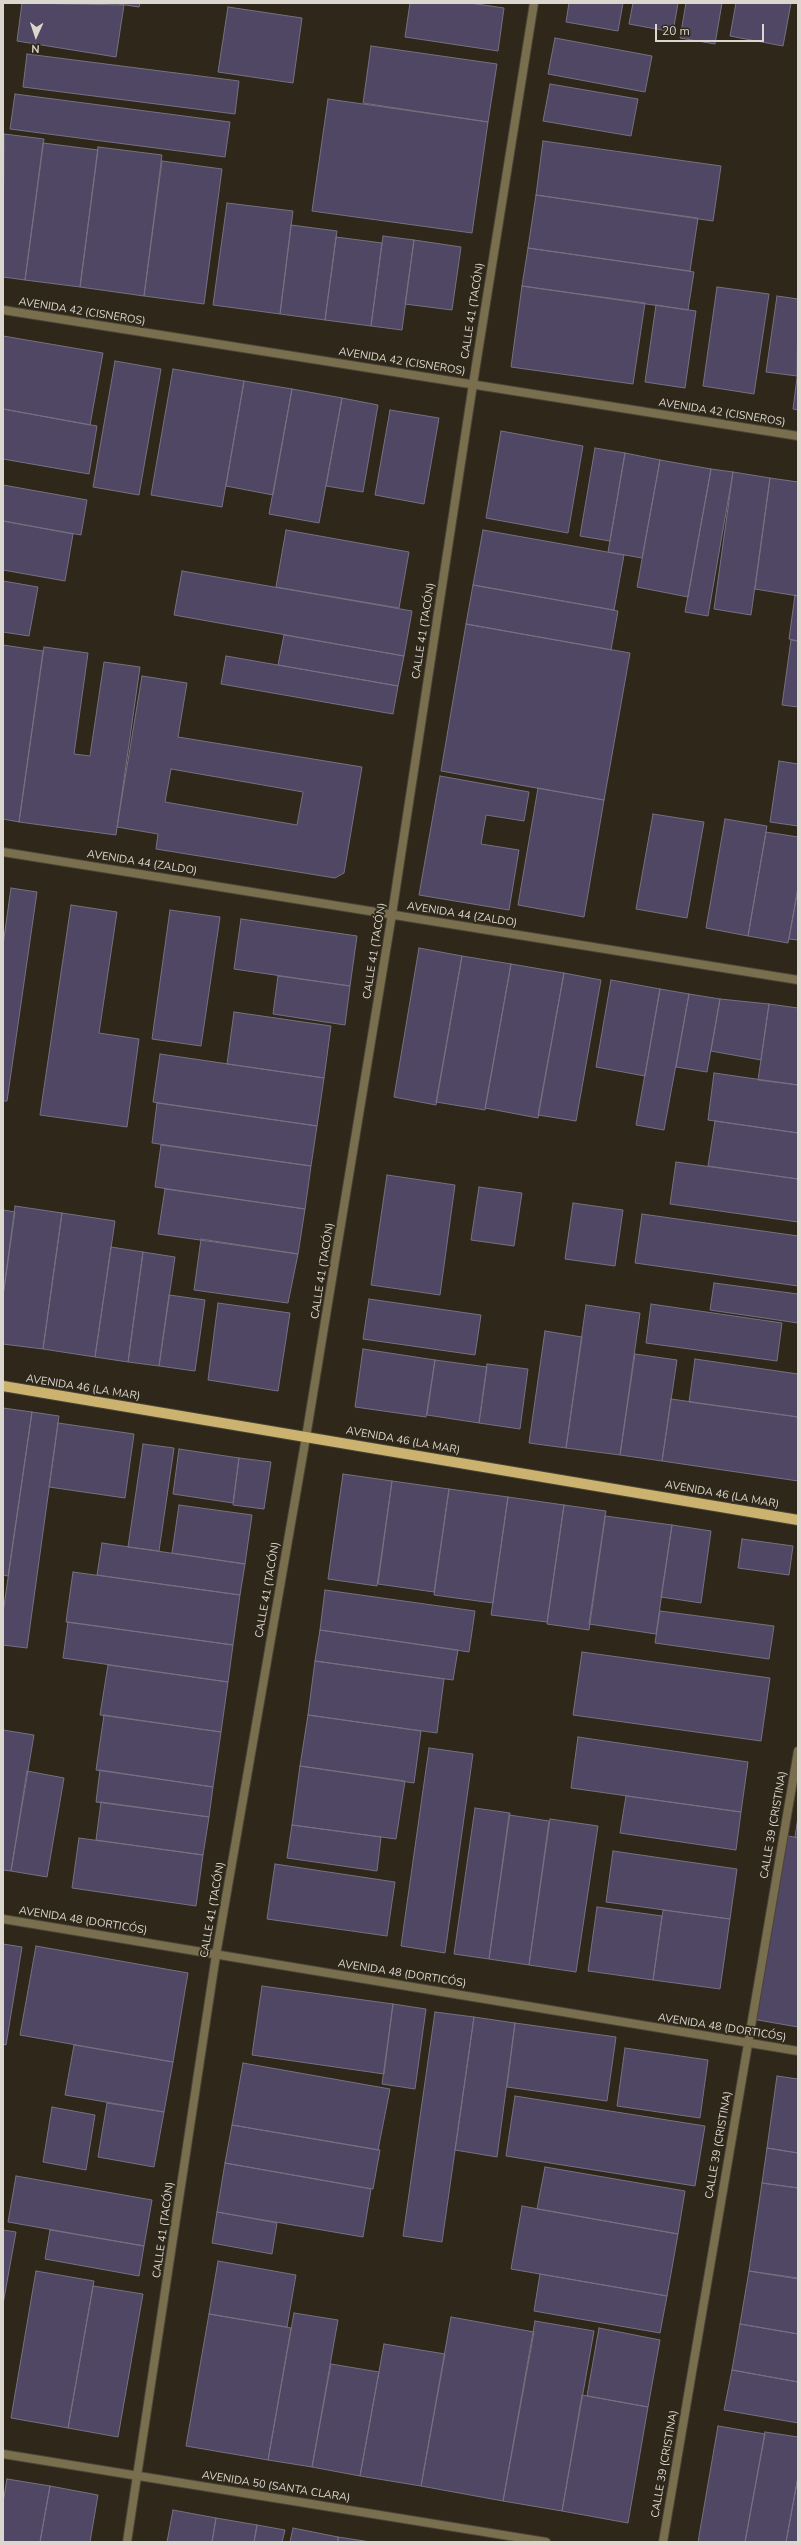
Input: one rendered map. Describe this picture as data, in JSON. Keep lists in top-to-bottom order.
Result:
{
  "streets": {
    "main road": ["AVENIDA 46 (LA MAR)"],
    "street": [
      "CALLE 41 (TACÓN)",
      "AVENIDA 42 (CISNEROS)",
      "AVENIDA 44 (ZALDO)",
      "CALLE 39 (CRISTINA)",
      "AVENIDA 48 (DORTICÓS)",
      "AVENIDA 50 (SANTA CLARA)"
    ]
  },
  "crossings": [
    ["CALLE 41 (TACÓN)", "AVENIDA 42 (CISNEROS)"],
    ["CALLE 41 (TACÓN)", "AVENIDA 44 (ZALDO)"],
    ["CALLE 41 (TACÓN)", "AVENIDA 46 (LA MAR)"],
    ["CALLE 41 (TACÓN)", "AVENIDA 48 (DORTICÓS)"],
    ["CALLE 41 (TACÓN)", "AVENIDA 50 (SANTA CLARA)"],
    ["CALLE 39 (CRISTINA)", "AVENIDA 48 (DORTICÓS)"]
  ],
  "scale_bar": "20 m",
  "north": "bottom"
}
